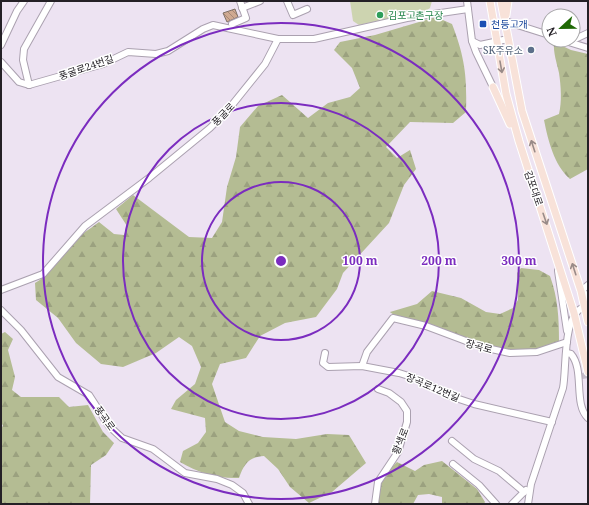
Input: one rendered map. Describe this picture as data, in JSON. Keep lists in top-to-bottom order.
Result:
{
  "streets": {
    "main road": ["김포대로"],
    "street": [
      "풍굴로24번길",
      "풍굴로",
      "장곡로",
      "장곡로12번길",
      "풍곡로",
      "황색로"
    ]
  },
  "crossings": [
    ["풍굴로24번길", "풍굴로"],
    ["장곡로", "장곡로12번길"]
  ],
  "places": {
    "other": ["김포고촌구장", "SK주유소"],
    "transit": ["천등고개"]
  },
  "north": "left",
  "rings": ["100 m", "200 m", "300 m"]
}
